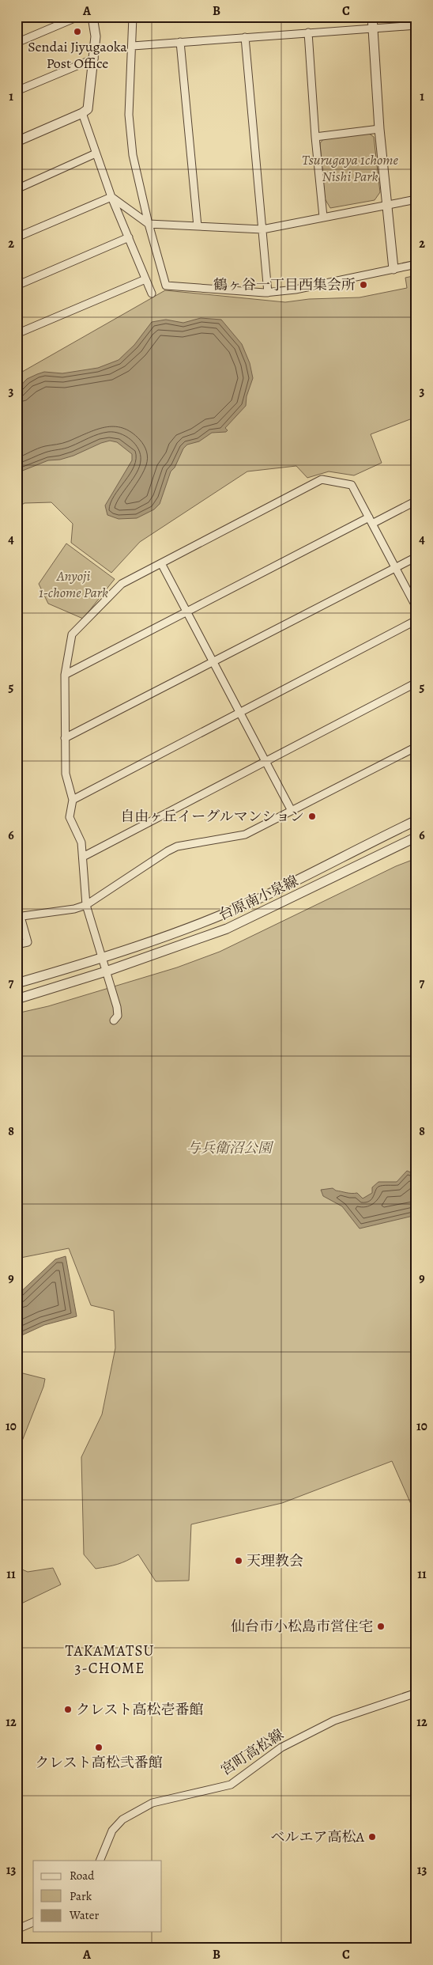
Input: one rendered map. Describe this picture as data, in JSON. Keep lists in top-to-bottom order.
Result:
{
  "streets": {
    "street": ["台原南小泉線", "宮町高松線"]
  },
  "districts": ["TAKAMATSU 3-CHOME"],
  "parks": ["Tsurugaya 1chome Nishi Park", "Anyoji 1-chome Park", "与兵衛沼公園"],
  "places": [
    "Sendai Jiyugaoka Post Office",
    "鶴ヶ谷一丁目西集会所",
    "自由ヶ丘イーグルマンション",
    "天理教会",
    "仙台市小松島市営住宅",
    "クレスト高松壱番館",
    "クレスト高松弐番館",
    "ベルエア高松A"
  ],
  "legend": ["Road", "Park", "Water"],
  "grid": {
    "columns": ["A", "B", "C"],
    "rows": [
      "1",
      "2",
      "3",
      "4",
      "5",
      "6",
      "7",
      "8",
      "9",
      "10",
      "11",
      "12",
      "13"
    ]
  }
}
